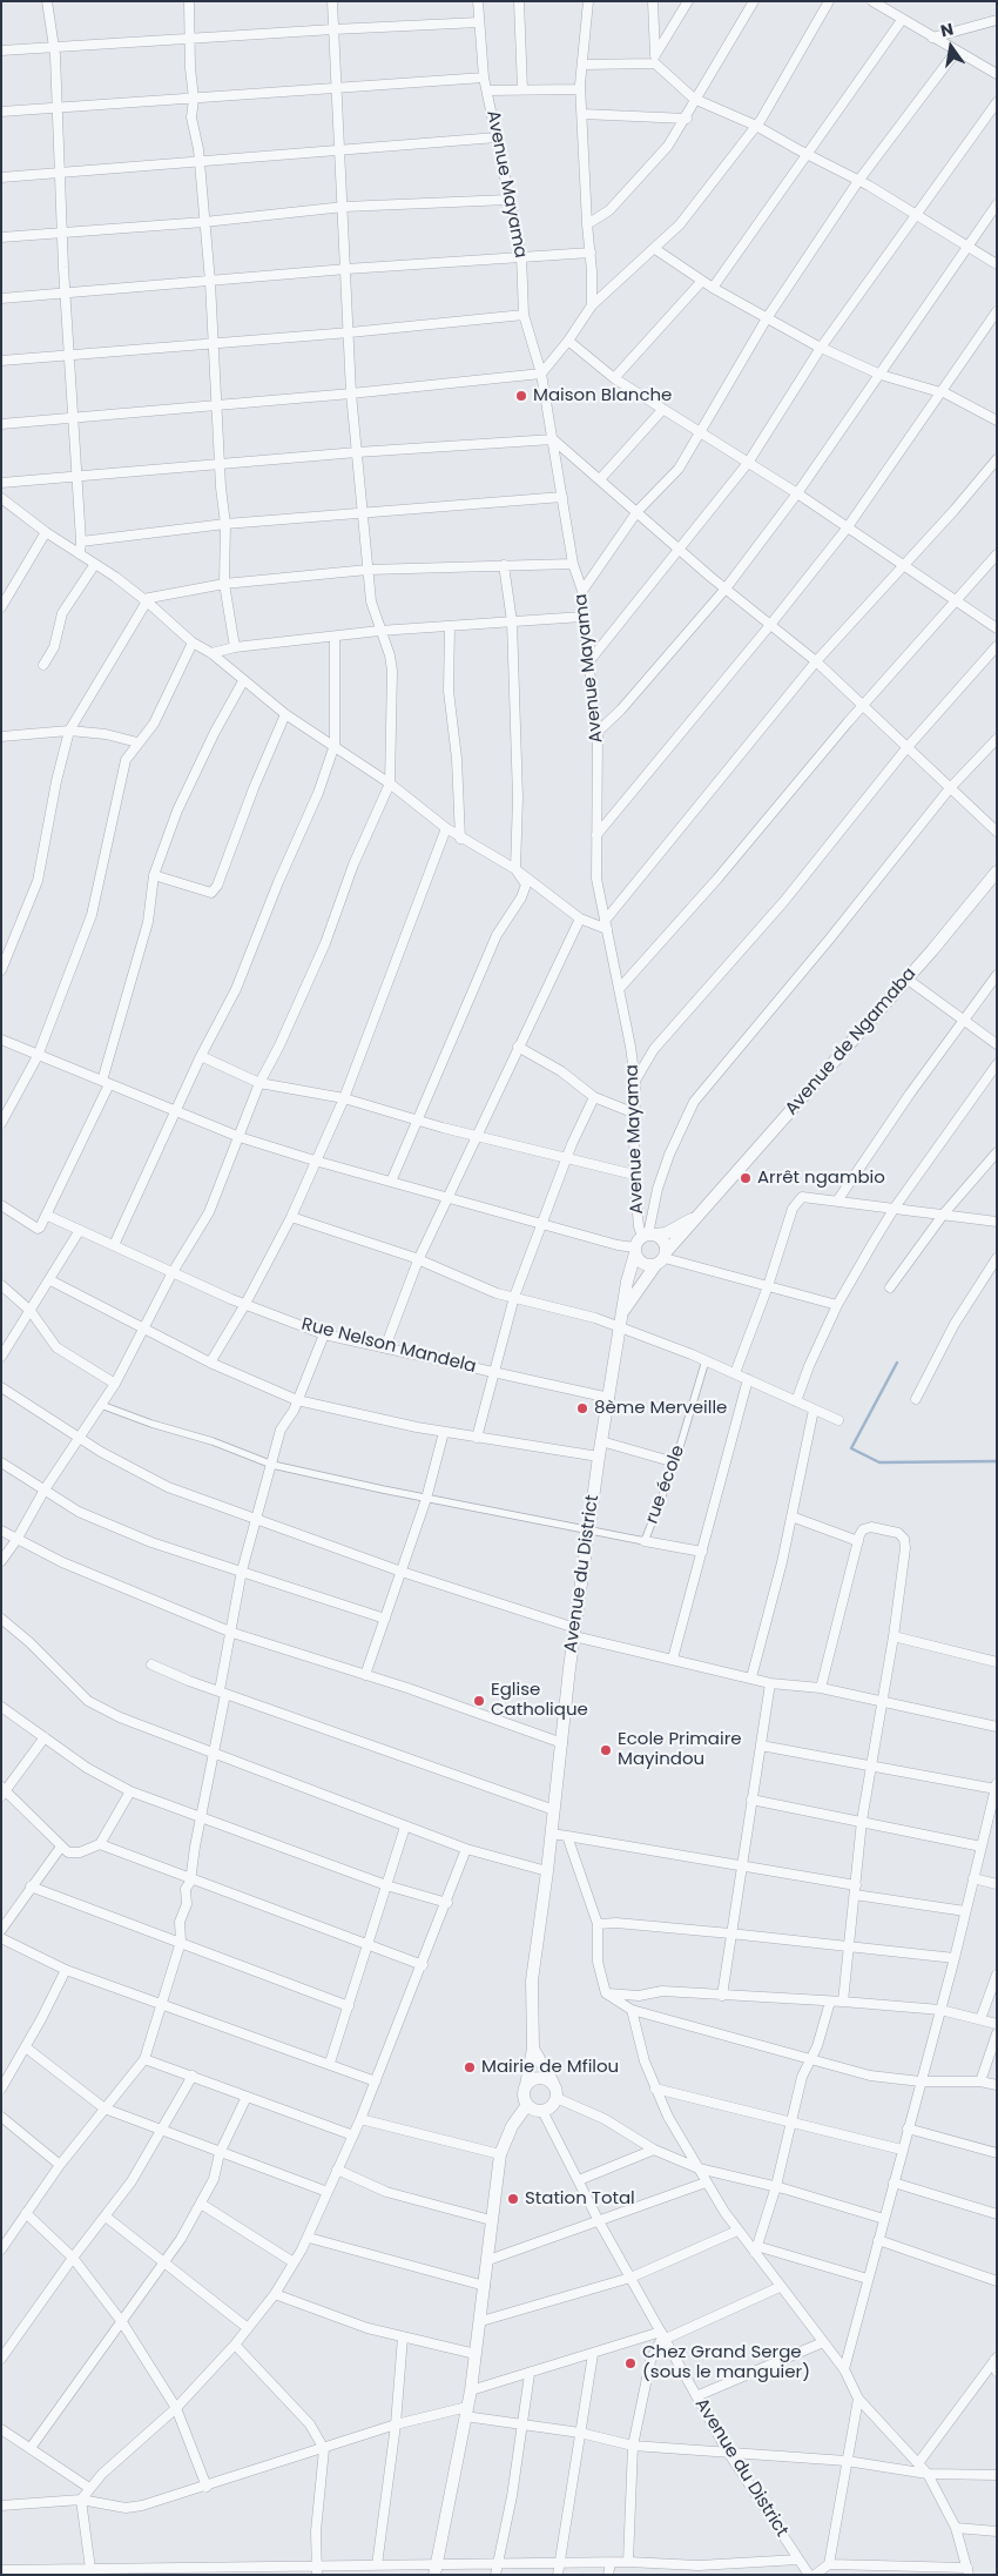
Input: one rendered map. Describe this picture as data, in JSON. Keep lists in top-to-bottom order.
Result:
{
  "streets": {
    "street": [
      "Avenue Mayama",
      "Avenue de Ngamaba",
      "Rue Nelson Mandela",
      "rue école",
      "Avenue du District"
    ]
  },
  "crossings": [
    ["Avenue Mayama", "Avenue de Ngamaba"],
    ["Avenue Mayama", "Avenue du District"],
    ["Avenue de Ngamaba", "Avenue du District"],
    ["Rue Nelson Mandela", "Avenue du District"]
  ],
  "places": [
    "Maison Blanche",
    "Arrêt ngambio",
    "8ème Merveille",
    "Eglise Catholique",
    "Ecole Primaire Mayindou",
    "Mairie de Mfilou",
    "Station Total",
    "Chez Grand Serge (sous le manguier)"
  ],
  "north": "top"
}
